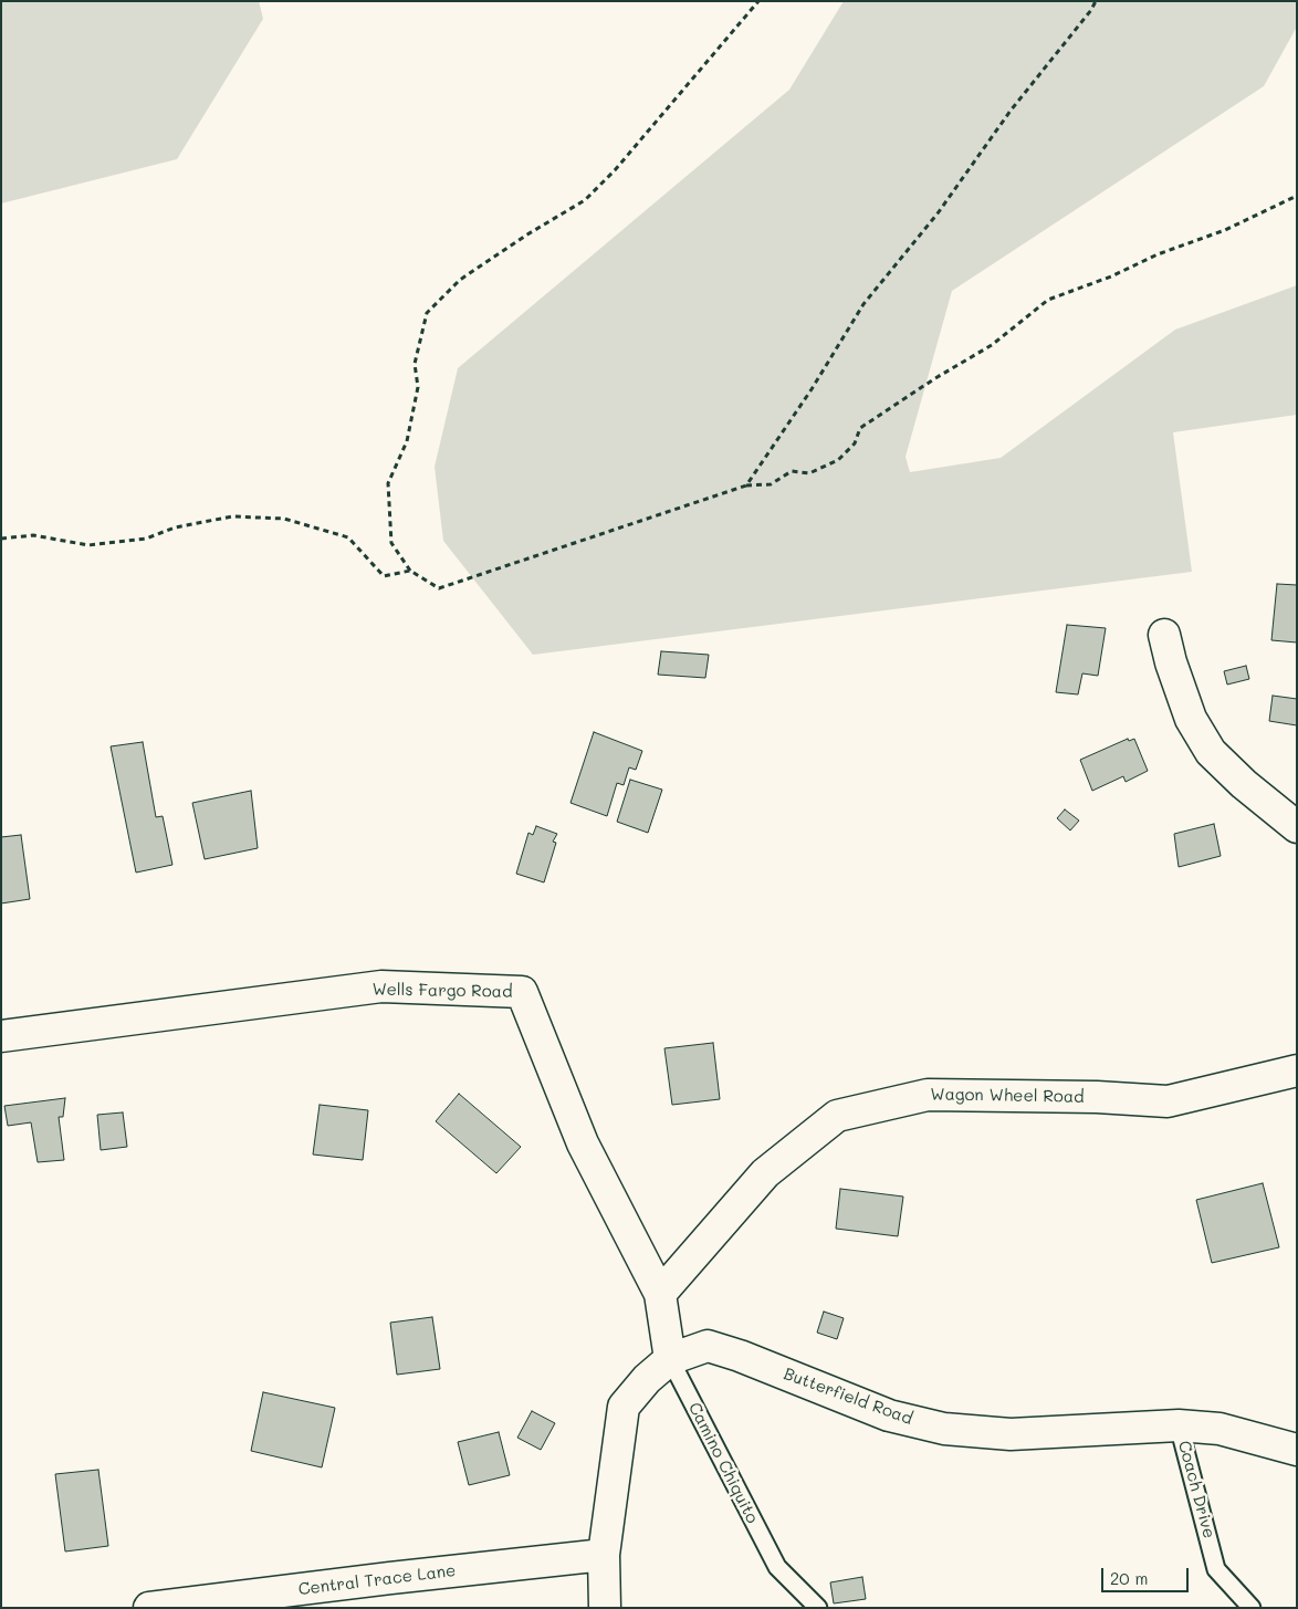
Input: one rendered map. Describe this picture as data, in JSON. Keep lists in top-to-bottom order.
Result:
{
  "streets": {
    "street": [
      "Wells Fargo Road",
      "Wagon Wheel Road",
      "Butterfield Road",
      "Central Trace Lane"
    ],
    "lane": ["Camino Chiquito", "Coach Drive"]
  },
  "crossings": [
    ["Wells Fargo Road", "Wagon Wheel Road"],
    ["Wells Fargo Road", "Butterfield Road"],
    ["Wells Fargo Road", "Camino Chiquito"],
    ["Butterfield Road", "Camino Chiquito"],
    ["Butterfield Road", "Coach Drive"],
    ["Butterfield Road", "Central Trace Lane"]
  ],
  "scale_bar": "20 m"
}
